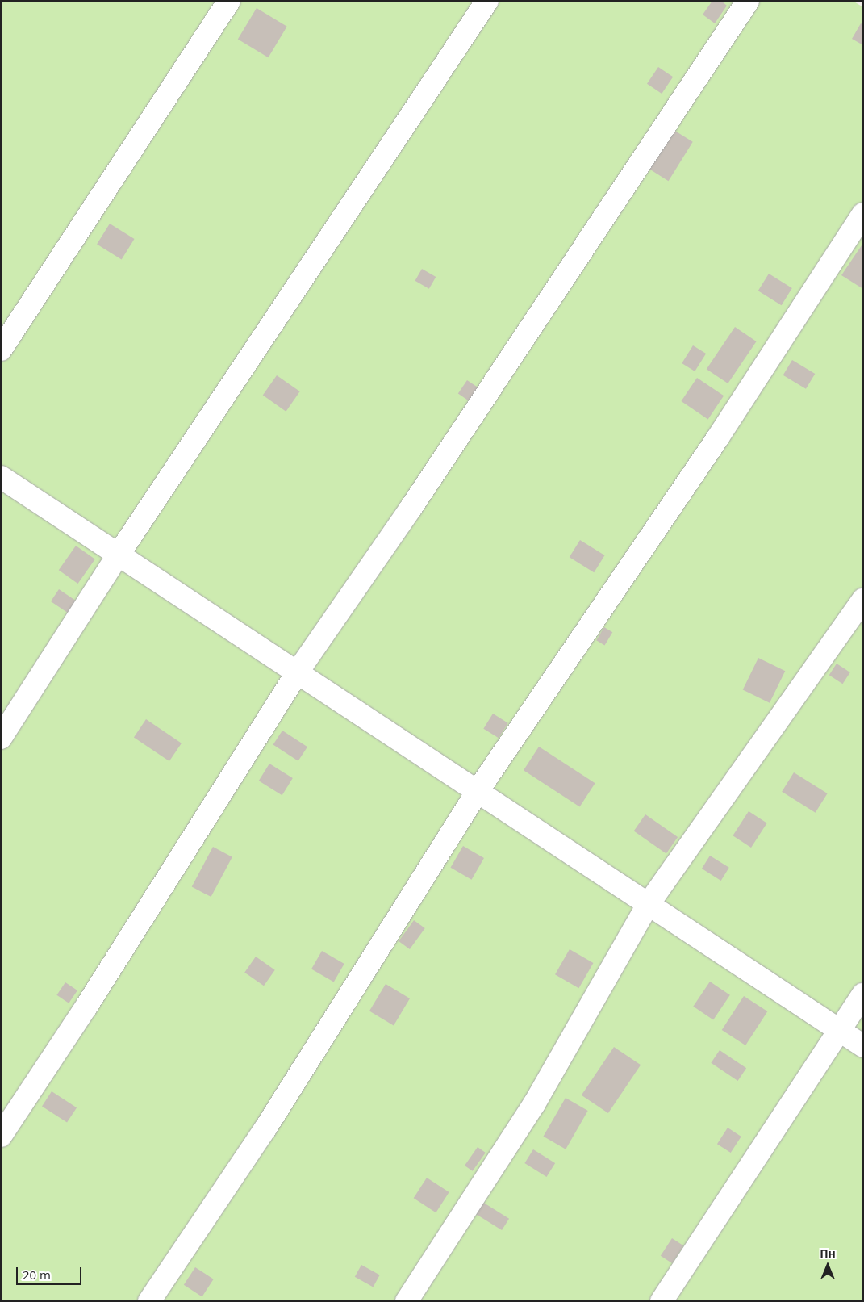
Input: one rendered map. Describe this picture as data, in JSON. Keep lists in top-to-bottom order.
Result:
{
  "scale_bar": "20 m",
  "north": "top"
}
